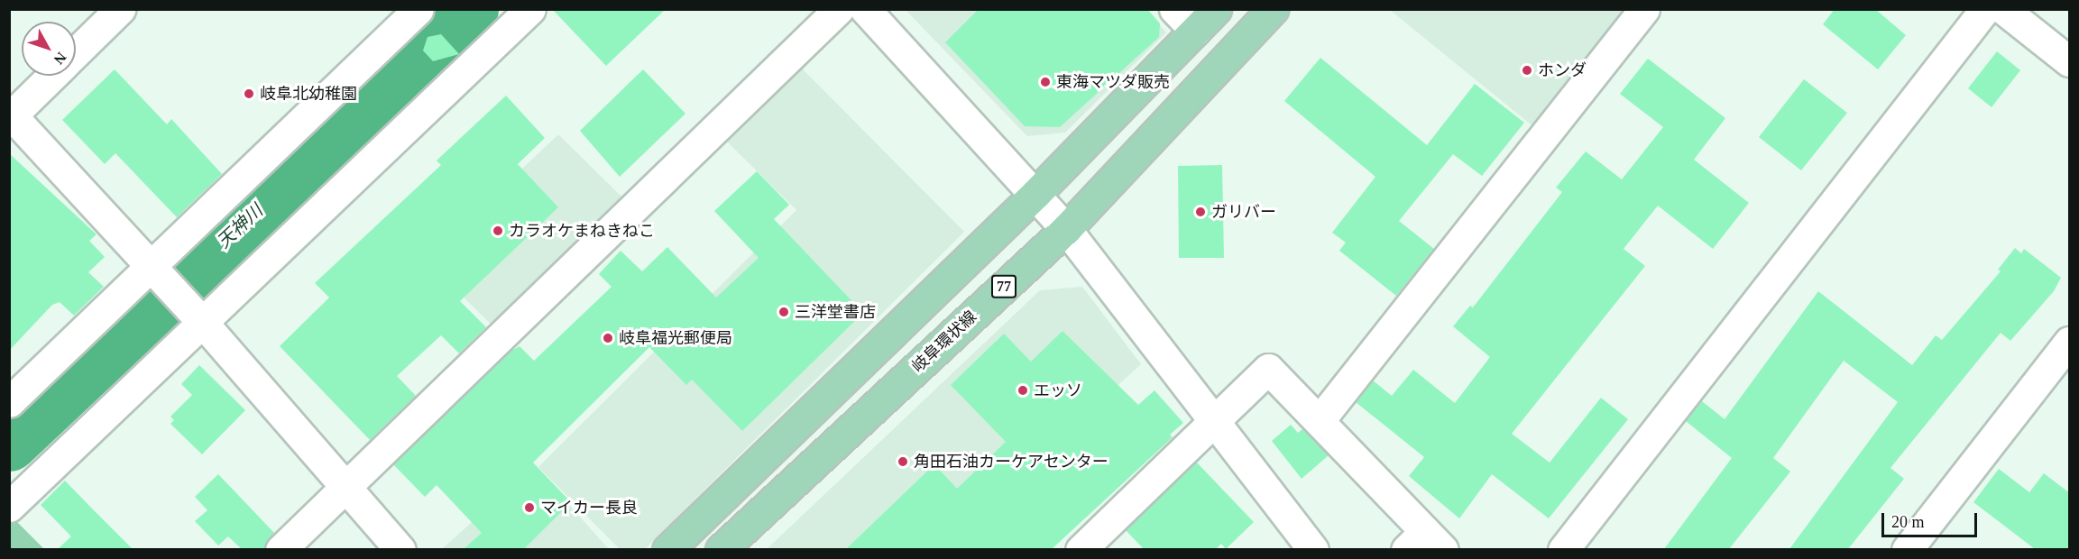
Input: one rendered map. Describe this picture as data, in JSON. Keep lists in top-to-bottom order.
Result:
{
  "streets": {
    "main road": ["77", "岐阜環状線"]
  },
  "water": ["天神川"],
  "places": [
    "ホンダ",
    "東海マツダ販売",
    "岐阜北幼稚園",
    "ガリバー",
    "カラオケまねきねこ",
    "三洋堂書店",
    "岐阜福光郵便局",
    "エッソ",
    "角田石油カーケアセンター",
    "マイカー長良"
  ],
  "scale_bar": "20 m",
  "north": "bottom right"
}
